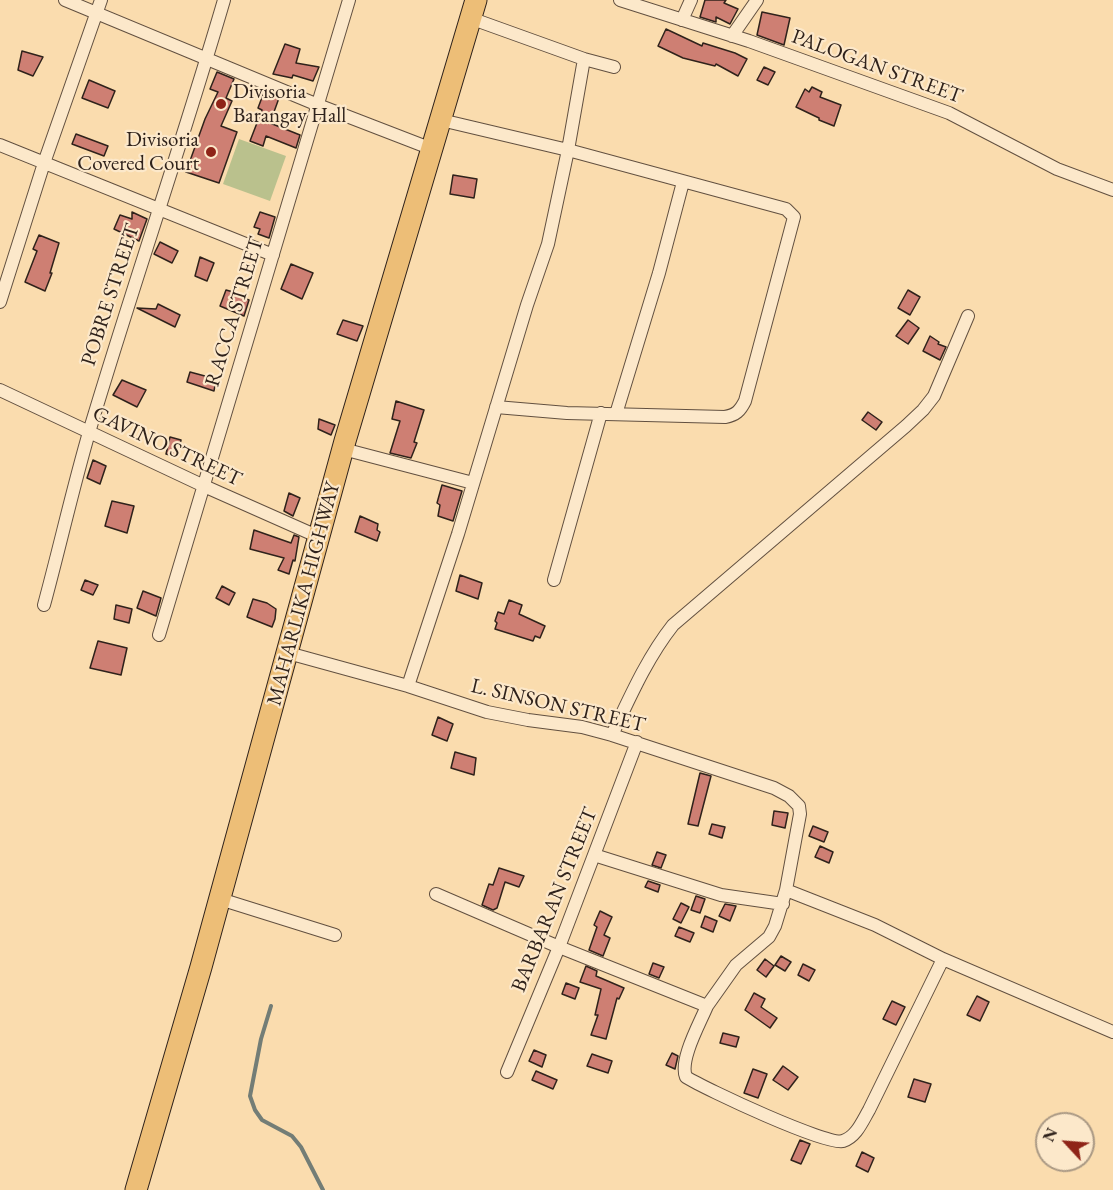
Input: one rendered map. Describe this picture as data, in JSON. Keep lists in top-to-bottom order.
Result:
{
  "streets": {
    "highway": ["MAHARLIKA HIGHWAY"],
    "street": [
      "PALOGAN STREET",
      "POBRE STREET",
      "RACCA STREET",
      "GAVINO STREET",
      "L. SINSON STREET",
      "BARBARAN STREET"
    ]
  },
  "crossings": [
    ["POBRE STREET", "GAVINO STREET"],
    ["RACCA STREET", "GAVINO STREET"],
    ["GAVINO STREET", "MAHARLIKA HIGHWAY"],
    ["MAHARLIKA HIGHWAY", "L. SINSON STREET"],
    ["L. SINSON STREET", "BARBARAN STREET"]
  ],
  "places": ["Divisoria Barangay Hall", "Divisoria Covered Court"],
  "north": "top left"
}
